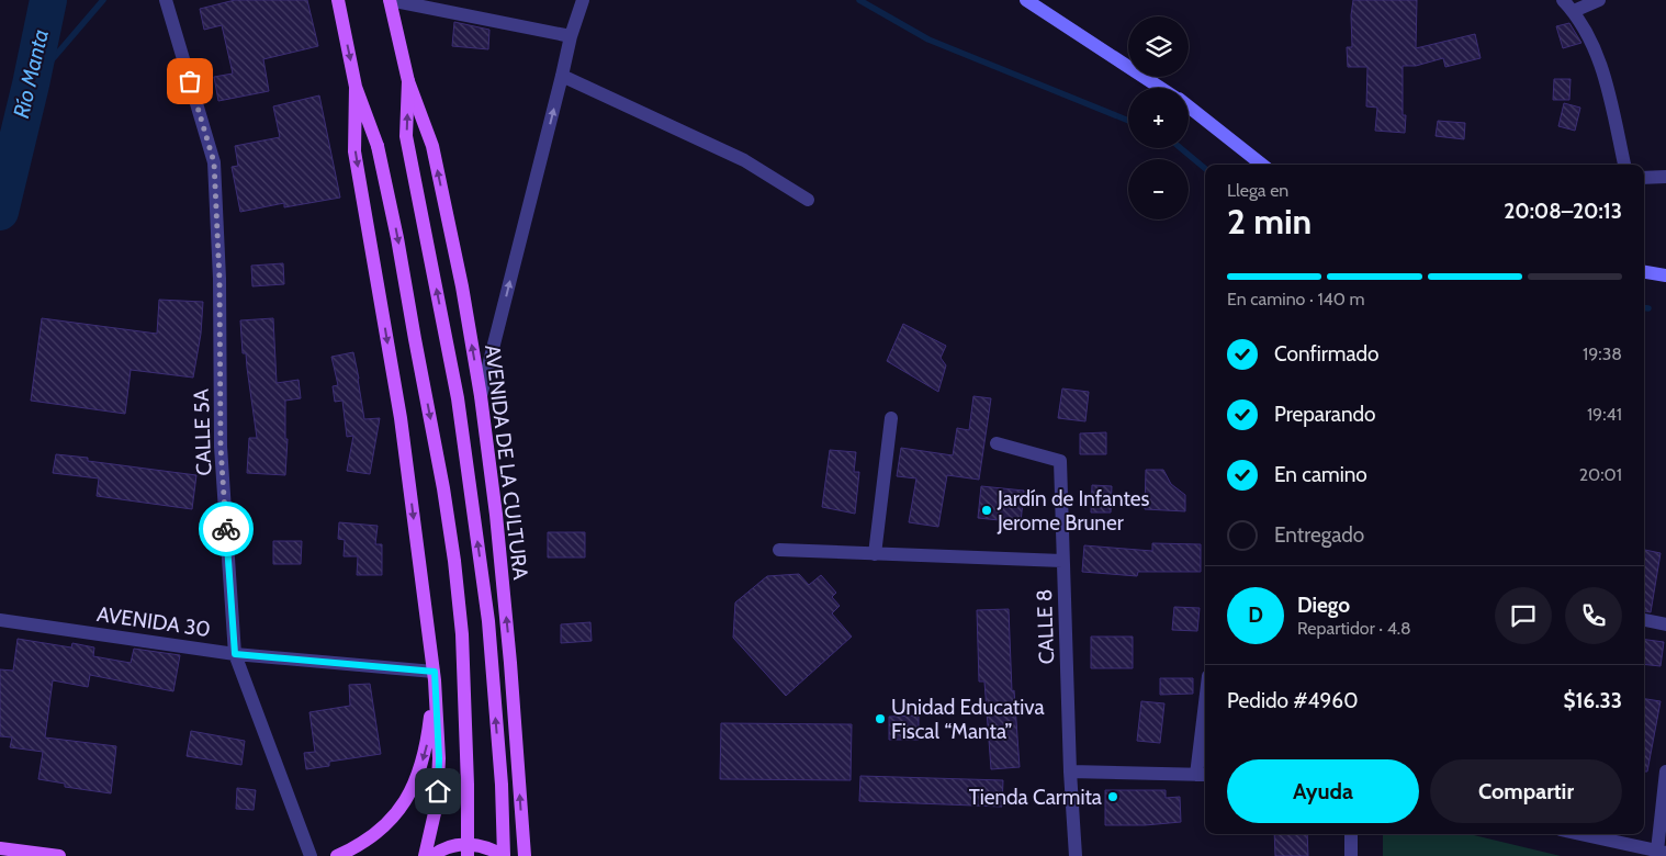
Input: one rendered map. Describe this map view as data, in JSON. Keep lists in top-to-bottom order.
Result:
{
  "streets": {
    "main road": ["AVENIDA DE LA CULTURA"],
    "street": ["CALLE 5A", "AVENIDA 30", "CALLE 8"]
  },
  "crossings": [
    ["CALLE 5A", "AVENIDA 30"]
  ],
  "water": ["Río Manta"],
  "places": ["Jardín de Infantes Jerome Bruner", "Unidad Educativa Fiscal “Manta”", "Tienda Carmita"],
  "page": {
    "map_buttons": ["+", "−"],
    "heading": ["2 min", "Llega en", "20:08–20:13"],
    "panel": [
      "Diego",
      "Repartidor · 4.8",
      "Pedido #4960",
      "$16.33"
    ],
    "bar": "En camino · 140 m",
    "list": [
      ["Confirmado", "19:38"],
      ["Preparando", "19:41"],
      ["En camino", "20:01"],
      "Entregado"
    ],
    "round": "D",
    "buttons": ["Ayuda", "Compartir"]
  }
}
